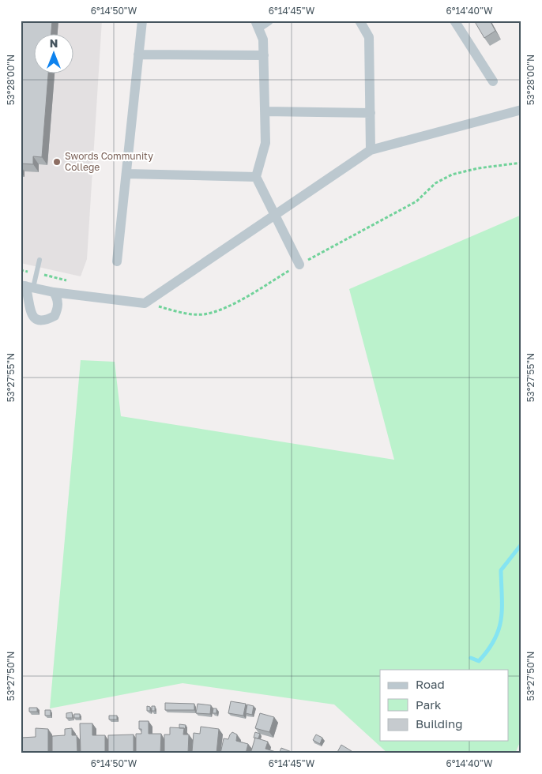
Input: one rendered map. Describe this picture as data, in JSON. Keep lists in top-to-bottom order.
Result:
{
  "places": ["Swords Community College"],
  "legend": ["Road", "Park", "Building"],
  "north": "top",
  "coordinates": [
    "6°14'50\"W",
    "6°14'45\"W",
    "6°14'40\"W",
    "53°28'00\"N",
    "53°27'55\"N",
    "53°27'50\"N"
  ]
}
